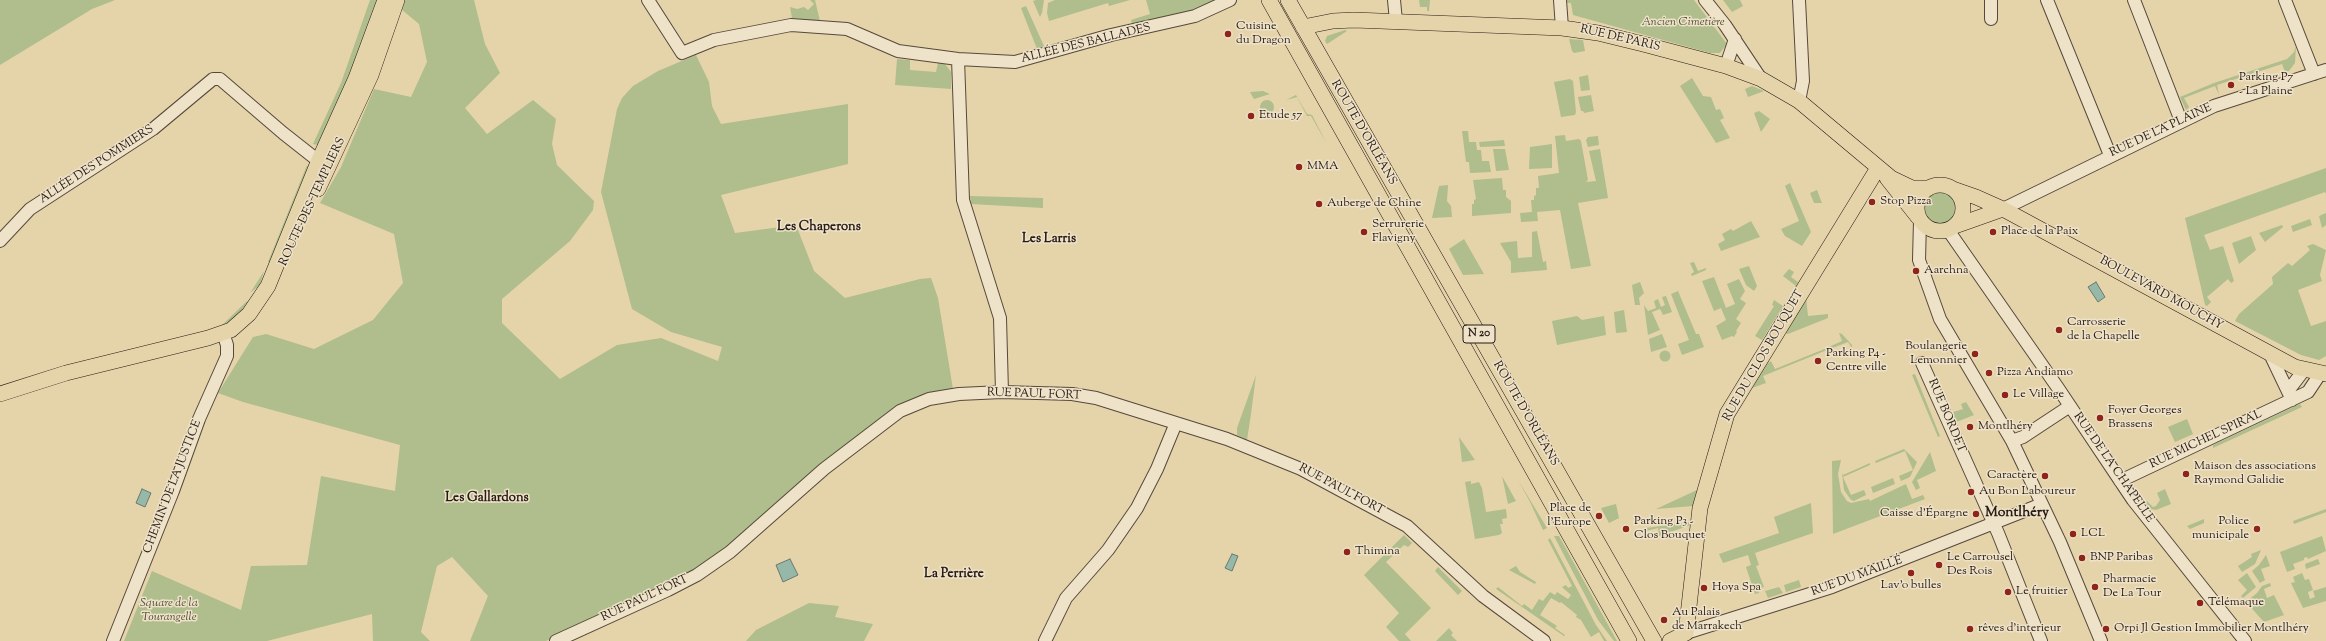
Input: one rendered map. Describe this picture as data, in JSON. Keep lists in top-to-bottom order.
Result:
{
  "streets": {
    "main road": [
      "RUE DE PARIS",
      "ROUTE D'ORLÉANS",
      "ROUTE DES TEMPLIERS",
      "BOULEVARD MOUCHY",
      "N 20",
      "RUE DU CLOS BOUQUET",
      "RUE DU MAILLÉ"
    ],
    "street": [
      "ALLÉE DES BALLADES",
      "RUE DE LA PLAINE",
      "ALLÉE DES POMMIERS",
      "RUE PAUL FORT",
      "RUE BORDET",
      "RUE MICHEL SPIRAL",
      "RUE DE LA CHAPELLE",
      "CHEMIN DE LA JUSTICE"
    ]
  },
  "crossings": [
    ["RUE DE PARIS", "ROUTE D'ORLÉANS"],
    ["RUE DE PARIS", "BOULEVARD MOUCHY"],
    ["RUE DE PARIS", "RUE DU CLOS BOUQUET"],
    ["RUE DE PARIS", "RUE DE LA CHAPELLE"],
    ["RUE DE LA PLAINE", "BOULEVARD MOUCHY"],
    ["ALLÉE DES POMMIERS", "ROUTE DES TEMPLIERS"],
    ["ROUTE DES TEMPLIERS", "CHEMIN DE LA JUSTICE"],
    ["BOULEVARD MOUCHY", "RUE MICHEL SPIRAL"],
    ["BOULEVARD MOUCHY", "RUE DE LA CHAPELLE"],
    ["RUE DU CLOS BOUQUET", "RUE DU MAILLÉ"],
    ["RUE BORDET", "RUE DU MAILLÉ"],
    ["RUE MICHEL SPIRAL", "RUE DE LA CHAPELLE"]
  ],
  "districts": [
    "Les Chaperons",
    "Les Larris",
    "Les Gallardons",
    "Montlhéry",
    "La Perrière"
  ],
  "parks": ["Ancien Cimetière", "Square de la Tourangelle"],
  "places": [
    "Cuisine du Dragon",
    "Parking P7 - La Plaine",
    "Etude 57",
    "MMA",
    "Stop Pizza",
    "Auberge de Chine",
    "Serrurerie Flavigny",
    "Place de la Paix",
    "Aarchna",
    "Carrosserie de la Chapelle",
    "Boulangerie Lemonnier",
    "Parking P4 - Centre ville",
    "Pizza Andiamo",
    "Le Village",
    "Foyer Georges Brassens",
    "Montlhéry",
    "Maison des associations Raymond Galidie",
    "Caractère",
    "Au Bon Laboureur",
    "Caisse d'Épargne",
    "Place de l'Europe",
    "Parking P3 - Clos Bouquet",
    "Police municipale",
    "LCL",
    "Thimina",
    "BNP Paribas",
    "Le Carrousel Des Rois",
    "Lav'o bulles",
    "Pharmacie De La Tour",
    "Hoya Spa",
    "Le fruitier",
    "Télémaque",
    "Au Palais de Marrakech",
    "rêves d'interieur",
    "Orpi Jl Gestion Immobilier Montlhéry"
  ]
}
